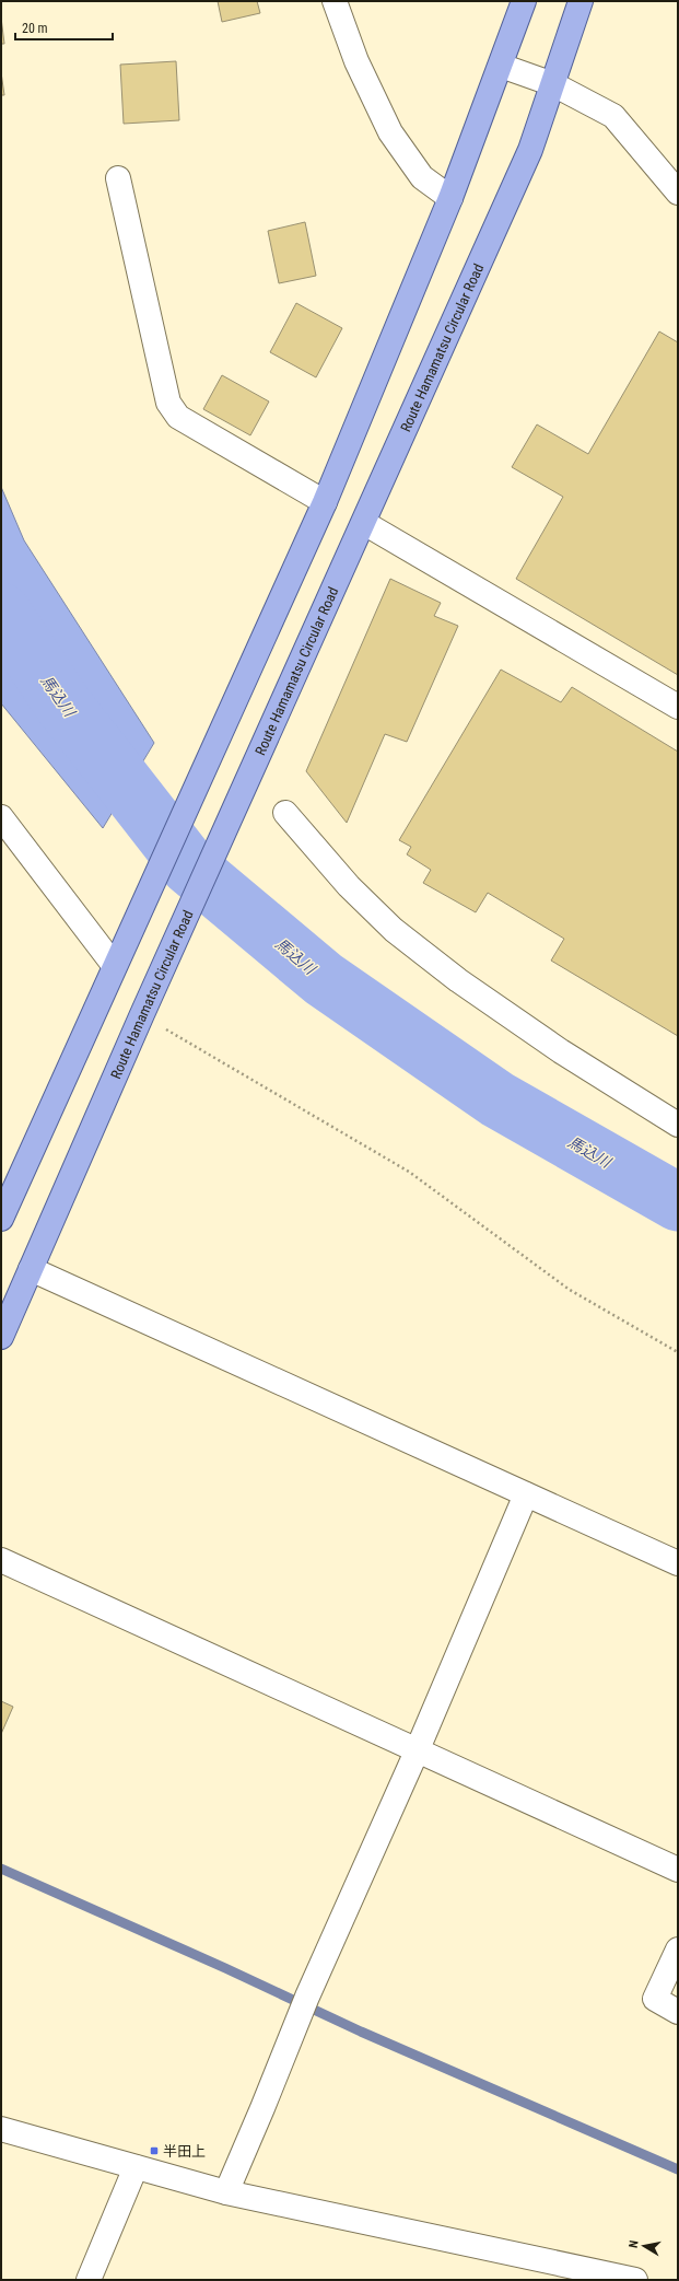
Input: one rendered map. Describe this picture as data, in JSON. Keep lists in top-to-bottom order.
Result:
{
  "streets": {
    "main road": ["Route Hamamatsu Circular Road"]
  },
  "water": ["馬込川"],
  "places": {
    "transit": ["半田上"]
  },
  "scale_bar": "20 m",
  "north": "left"
}
